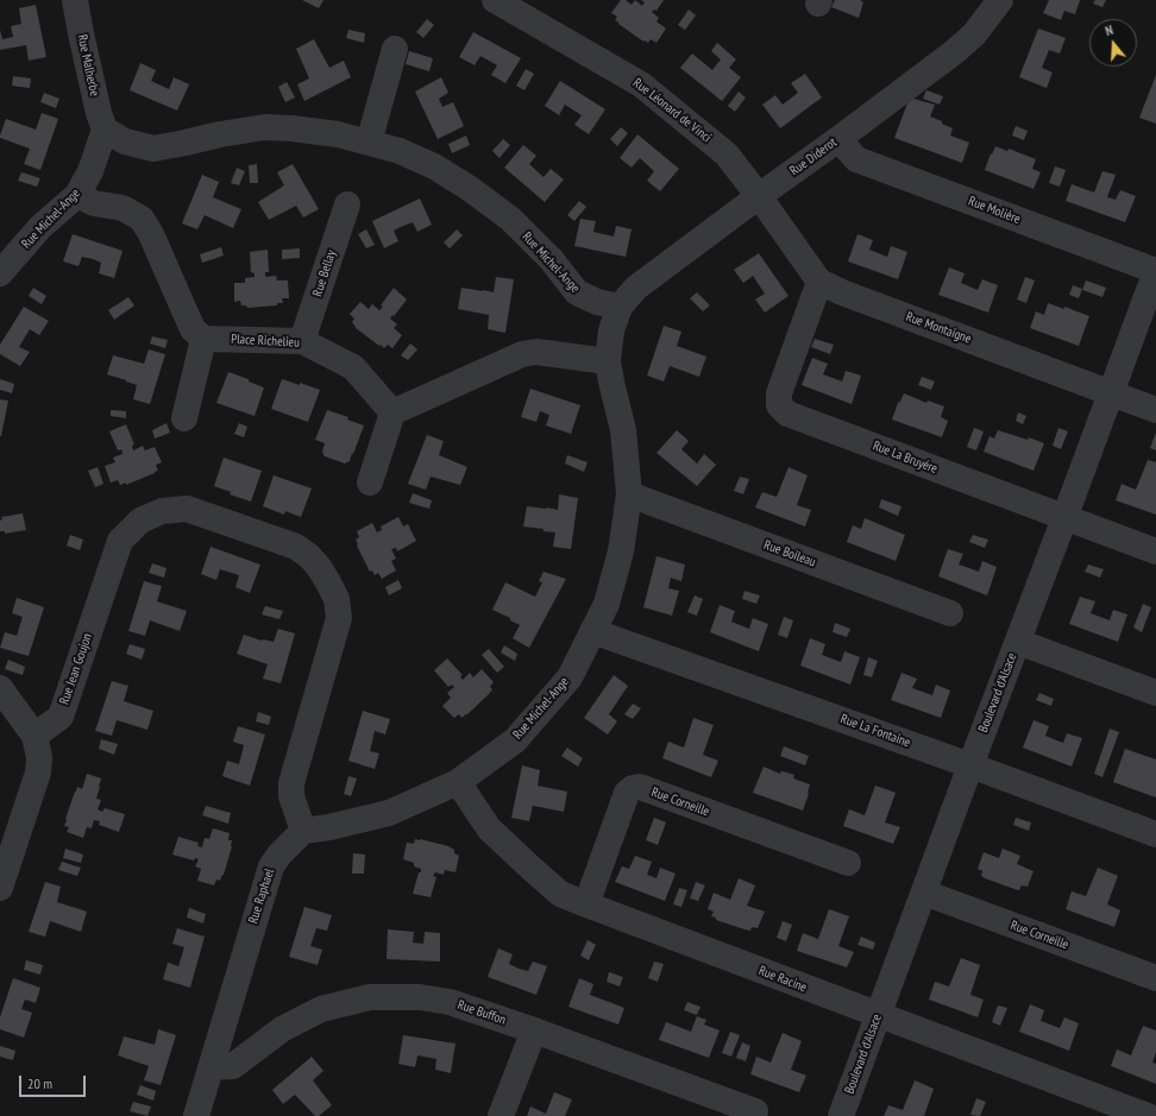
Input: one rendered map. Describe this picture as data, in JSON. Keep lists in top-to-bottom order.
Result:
{
  "streets": {
    "street": [
      "Rue Malherbe",
      "Rue Léonard de Vinci",
      "Rue Diderot",
      "Rue Molière",
      "Rue Michel-Ange",
      "Rue Bellay",
      "Rue Montaigne",
      "Place Richelieu",
      "Rue La Bruyére",
      "Rue Boileau",
      "Rue Jean Goujon",
      "Boulevard d'Alsace",
      "Rue La Fontaine",
      "Rue Corneille",
      "Rue Raphael",
      "Rue Racine",
      "Rue Buffon"
    ]
  },
  "crossings": [
    ["Rue Malherbe", "Rue Michel-Ange"],
    ["Rue Léonard de Vinci", "Rue Diderot"],
    ["Rue Léonard de Vinci", "Rue Montaigne"],
    ["Rue Diderot", "Rue Molière"],
    ["Rue Diderot", "Rue Michel-Ange"],
    ["Rue Diderot", "Rue Montaigne"],
    ["Rue Molière", "Boulevard d'Alsace"],
    ["Rue Michel-Ange", "Rue Boileau"],
    ["Rue Michel-Ange", "Rue Jean Goujon"],
    ["Rue Michel-Ange", "Rue La Fontaine"],
    ["Rue Michel-Ange", "Rue Raphael"],
    ["Rue Michel-Ange", "Rue Racine"],
    ["Rue Bellay", "Place Richelieu"],
    ["Rue Montaigne", "Rue La Bruyére"],
    ["Rue Montaigne", "Boulevard d'Alsace"],
    ["Rue La Bruyére", "Boulevard d'Alsace"],
    ["Rue Jean Goujon", "Rue Raphael"],
    ["Boulevard d'Alsace", "Rue La Fontaine"],
    ["Boulevard d'Alsace", "Rue Corneille"],
    ["Boulevard d'Alsace", "Rue Racine"],
    ["Rue Corneille", "Rue Racine"],
    ["Rue Raphael", "Rue Buffon"]
  ],
  "scale_bar": "20 m",
  "north": "top"
}
